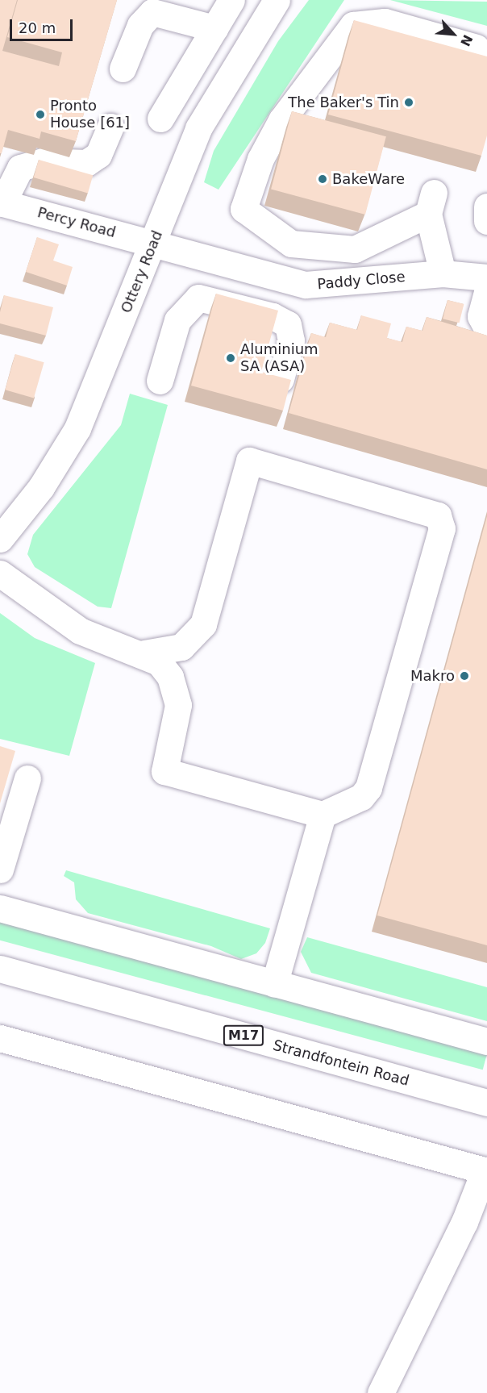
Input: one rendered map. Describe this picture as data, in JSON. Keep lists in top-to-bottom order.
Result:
{
  "streets": {
    "street": [
      "Percy Road",
      "Ottery Road",
      "Paddy Close",
      "M17",
      "Strandfontein Road"
    ]
  },
  "crossings": [
    ["Percy Road", "Ottery Road"],
    ["Percy Road", "Paddy Close"],
    ["Ottery Road", "Paddy Close"]
  ],
  "places": [
    "The Baker's Tin",
    "Pronto House [61]",
    "BakeWare",
    "Aluminium SA (ASA)",
    "Makro"
  ],
  "scale_bar": "20 m",
  "north": "bottom right"
}
